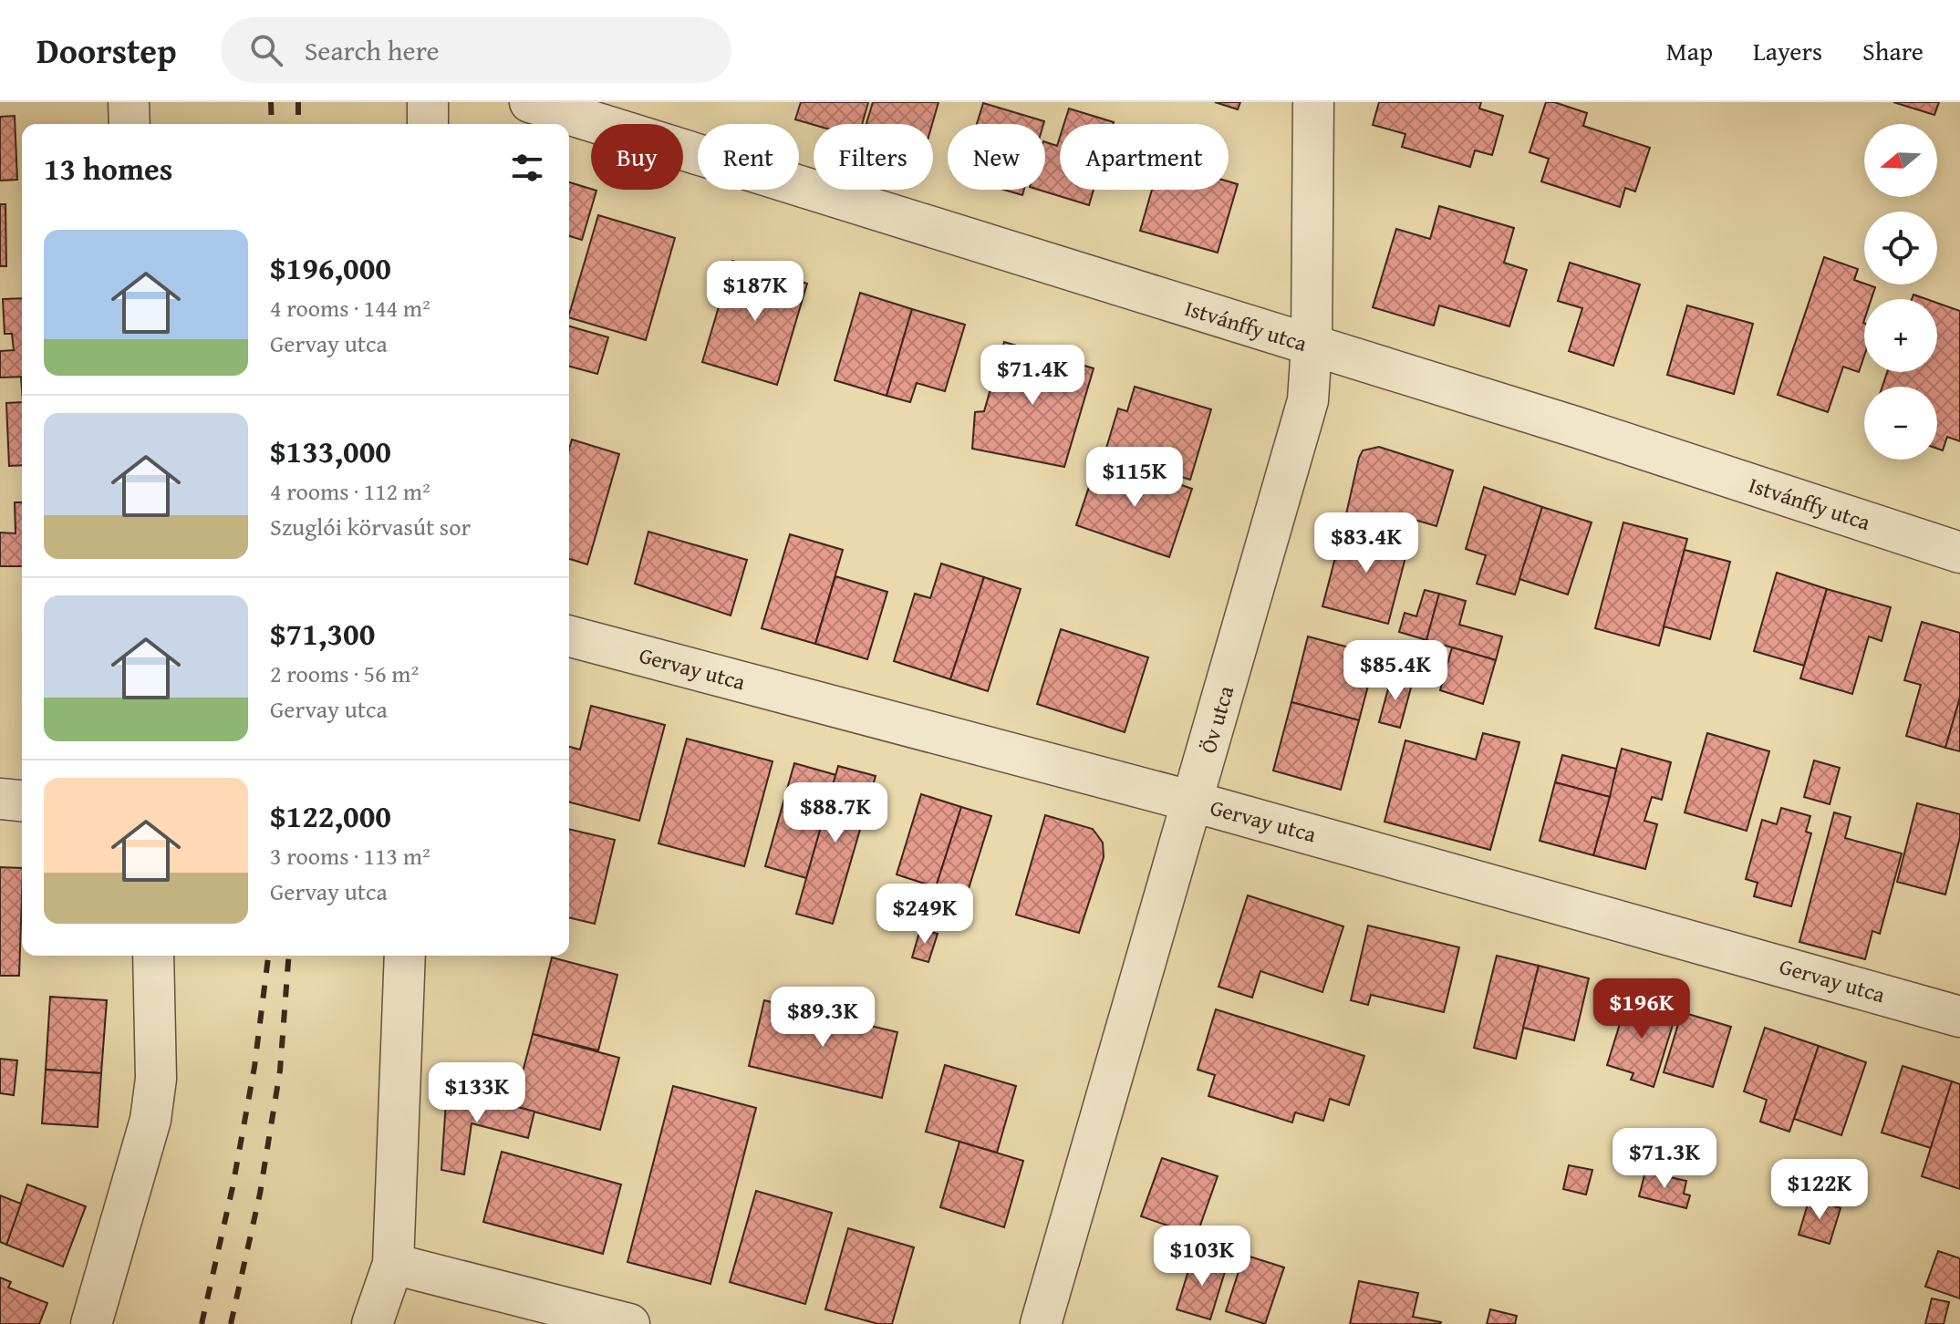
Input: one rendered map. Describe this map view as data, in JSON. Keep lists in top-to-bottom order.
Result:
{
  "streets": {
    "street": ["Istvánffy utca", "Gervay utca", "Öv utca"]
  },
  "crossings": [
    ["Istvánffy utca", "Öv utca"],
    ["Gervay utca", "Öv utca"]
  ],
  "north": "left",
  "page": {
    "header": "Doorstep",
    "search": "Search here",
    "nav": ["Map", "Layers", "Share"],
    "map_buttons": ["+", "−"],
    "chip": [
      "Buy",
      "Rent",
      "Filters",
      "New",
      "Apartment"
    ],
    "heading": "13 homes",
    "list": [
      {
        "name": "$196,000",
        "note": "4 rooms · 144 m² · Gervay utca"
      },
      {
        "name": "$133,000",
        "note": "4 rooms · 112 m² · Szuglói körvasút sor"
      },
      {
        "name": "$71,300",
        "note": "2 rooms · 56 m² · Gervay utca"
      },
      {
        "name": "$122,000",
        "note": "3 rooms · 113 m² · Gervay utca"
      }
    ],
    "price": [
      "$187K",
      "$71.4K",
      "$115K",
      "$83.4K",
      "$85.4K",
      "$88.7K",
      "$249K",
      "$196K",
      "$89.3K",
      "$133K",
      "$71.3K",
      "$122K",
      "$103K"
    ]
  }
}
